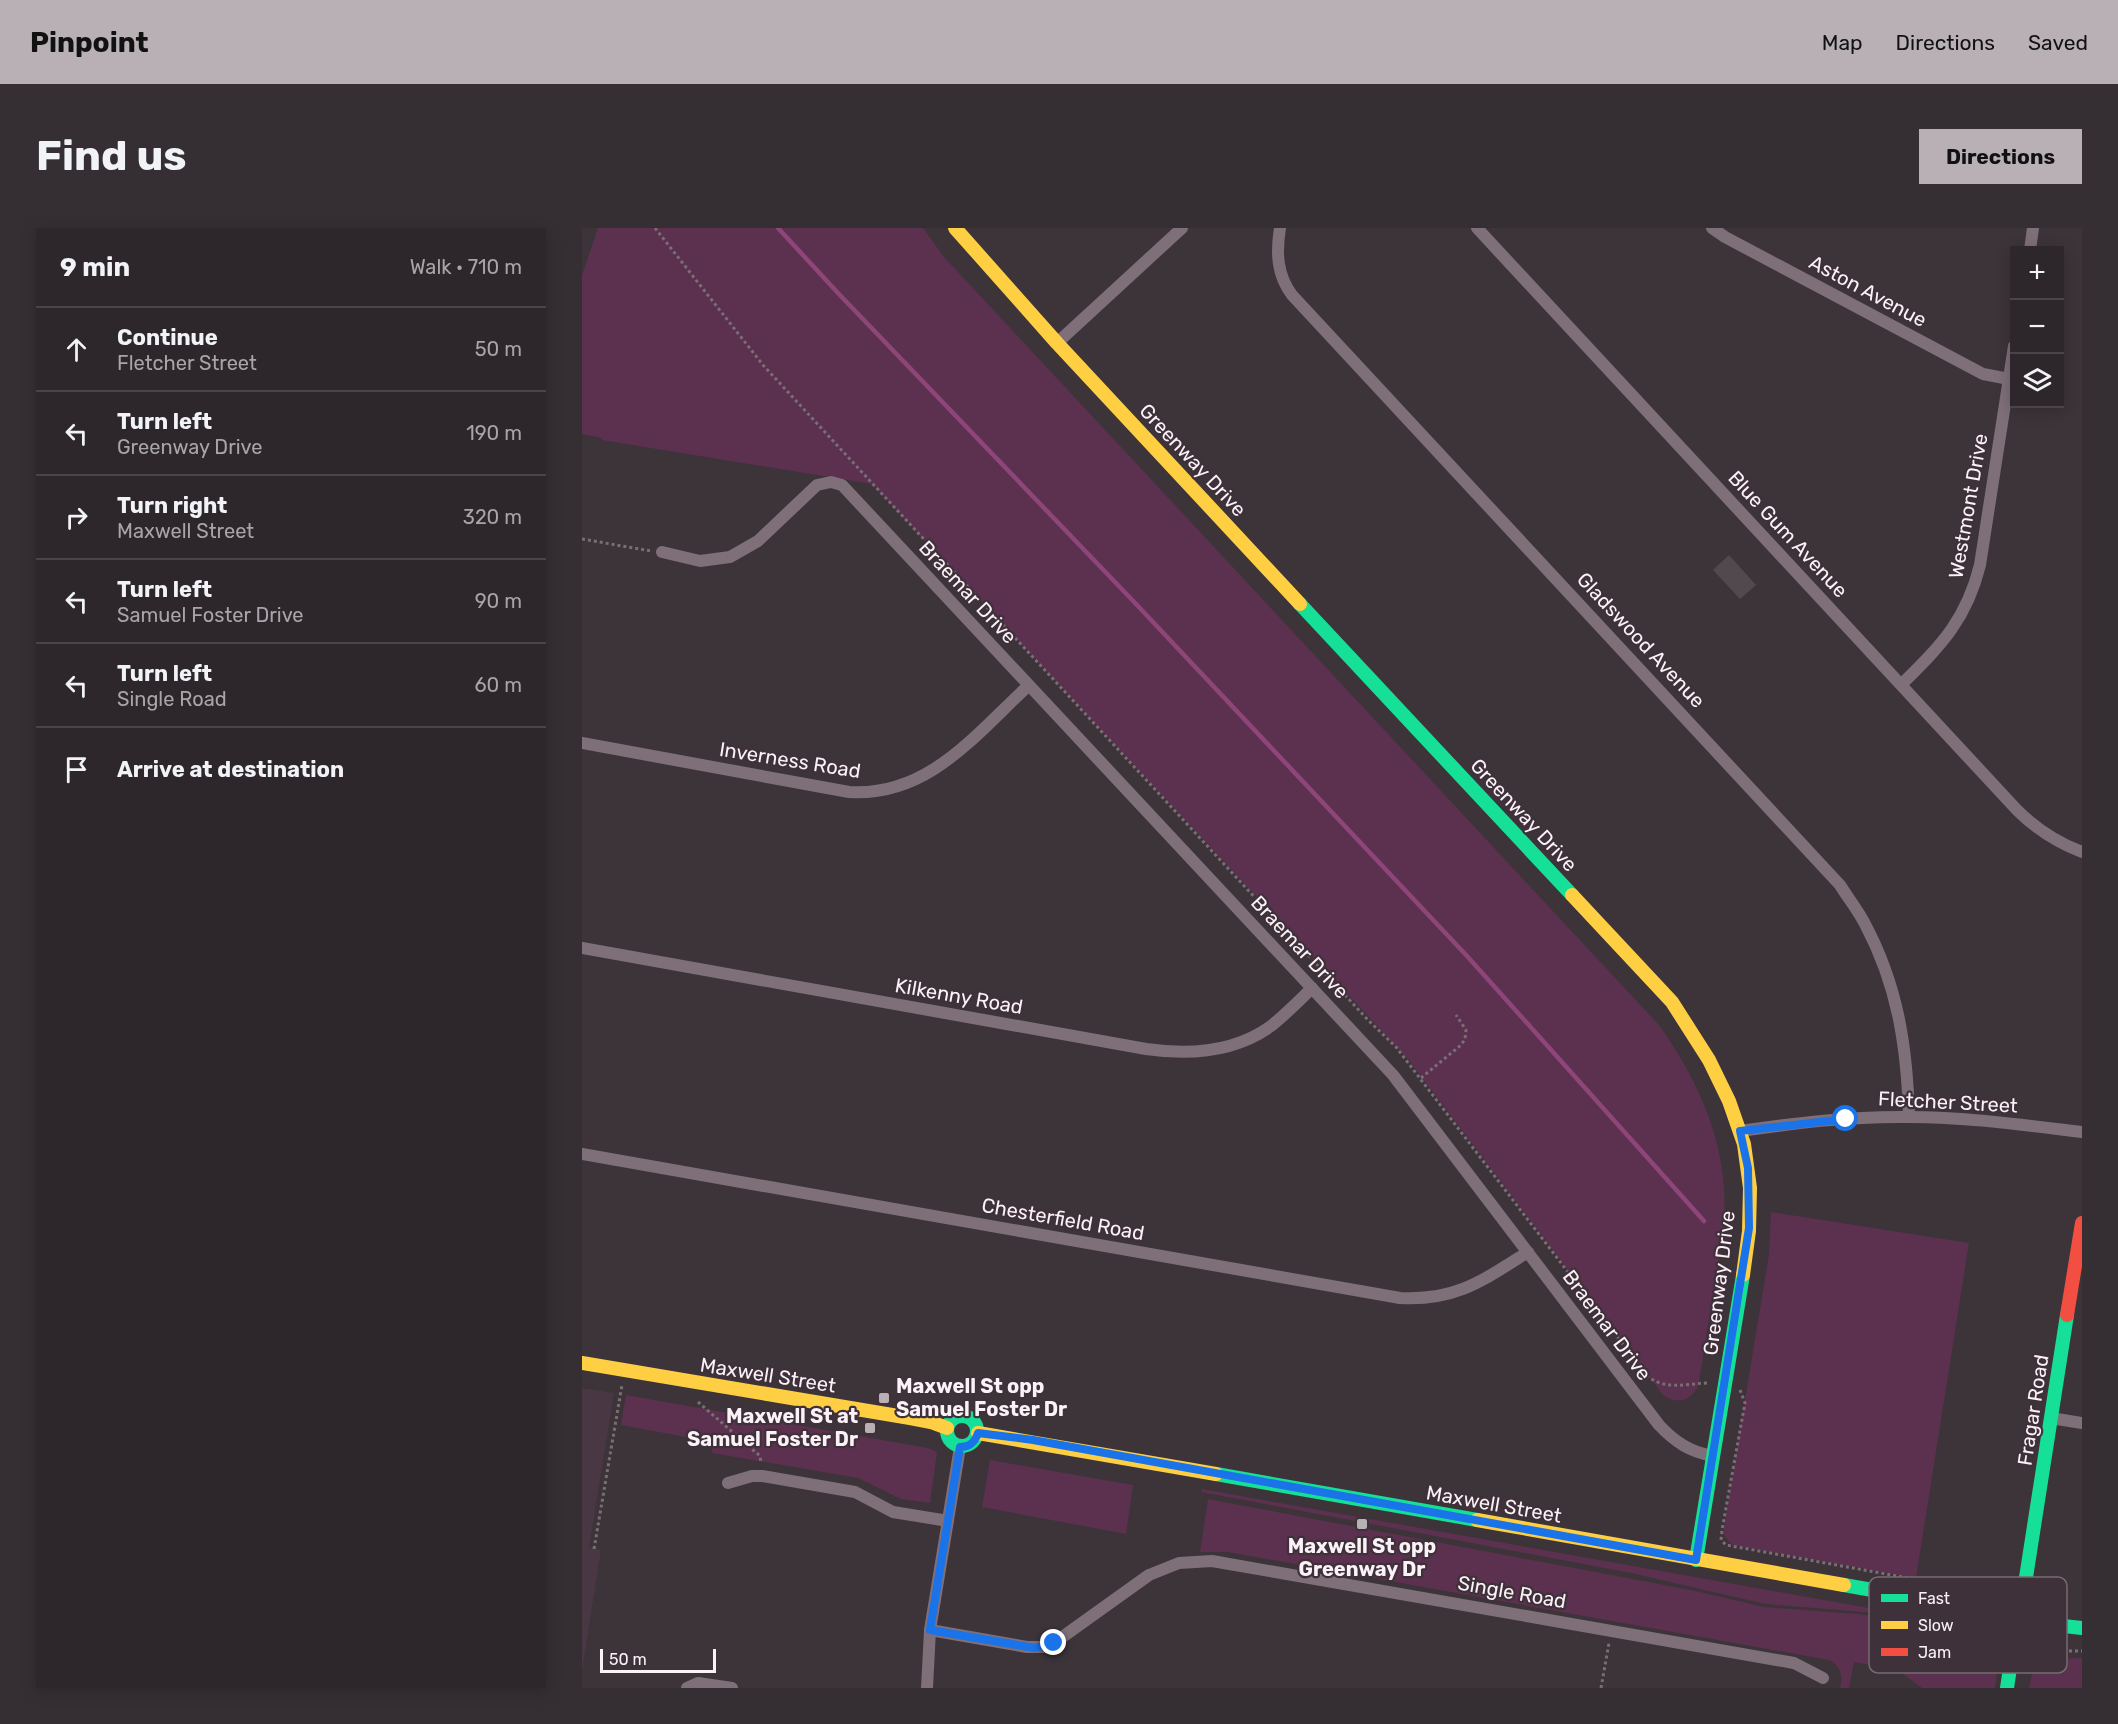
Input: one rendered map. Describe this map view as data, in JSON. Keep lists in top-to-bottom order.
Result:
{
  "streets": {
    "street": [
      "Aston Avenue",
      "Greenway Drive",
      "Westmont Drive",
      "Blue Gum Avenue",
      "Braemar Drive",
      "Gladswood Avenue",
      "Inverness Road",
      "Kilkenny Road",
      "Fletcher Street",
      "Chesterfield Road",
      "Maxwell Street",
      "Fragar Road",
      "Single Road"
    ]
  },
  "crossings": [
    ["Aston Avenue", "Westmont Drive"],
    ["Greenway Drive", "Braemar Drive"],
    ["Greenway Drive", "Fletcher Street"],
    ["Greenway Drive", "Maxwell Street"],
    ["Westmont Drive", "Blue Gum Avenue"],
    ["Braemar Drive", "Inverness Road"],
    ["Braemar Drive", "Kilkenny Road"],
    ["Braemar Drive", "Chesterfield Road"],
    ["Gladswood Avenue", "Fletcher Street"]
  ],
  "places": {
    "transit": ["Maxwell St opp Samuel Foster Dr", "Maxwell St at Samuel Foster Dr", "Maxwell St opp Greenway Dr"]
  },
  "legend": ["Fast", "Slow", "Jam"],
  "scale_bar": "50 m",
  "page": {
    "header": "Pinpoint",
    "nav": ["Map", "Directions", "Saved"],
    "buttons": "Directions",
    "title": "Find us",
    "heading": ["9 min", "Walk · 710 m"],
    "map_buttons": ["+", "−"],
    "list": [
      ["Continue", "Fletcher Street", "50 m"],
      ["Turn left", "Greenway Drive", "190 m"],
      ["Turn right", "Maxwell Street", "320 m"],
      ["Turn left", "Samuel Foster Drive", "90 m"],
      ["Turn left", "Single Road", "60 m"],
      "Arrive at destination"
    ],
    "scale": "50 m"
  }
}
